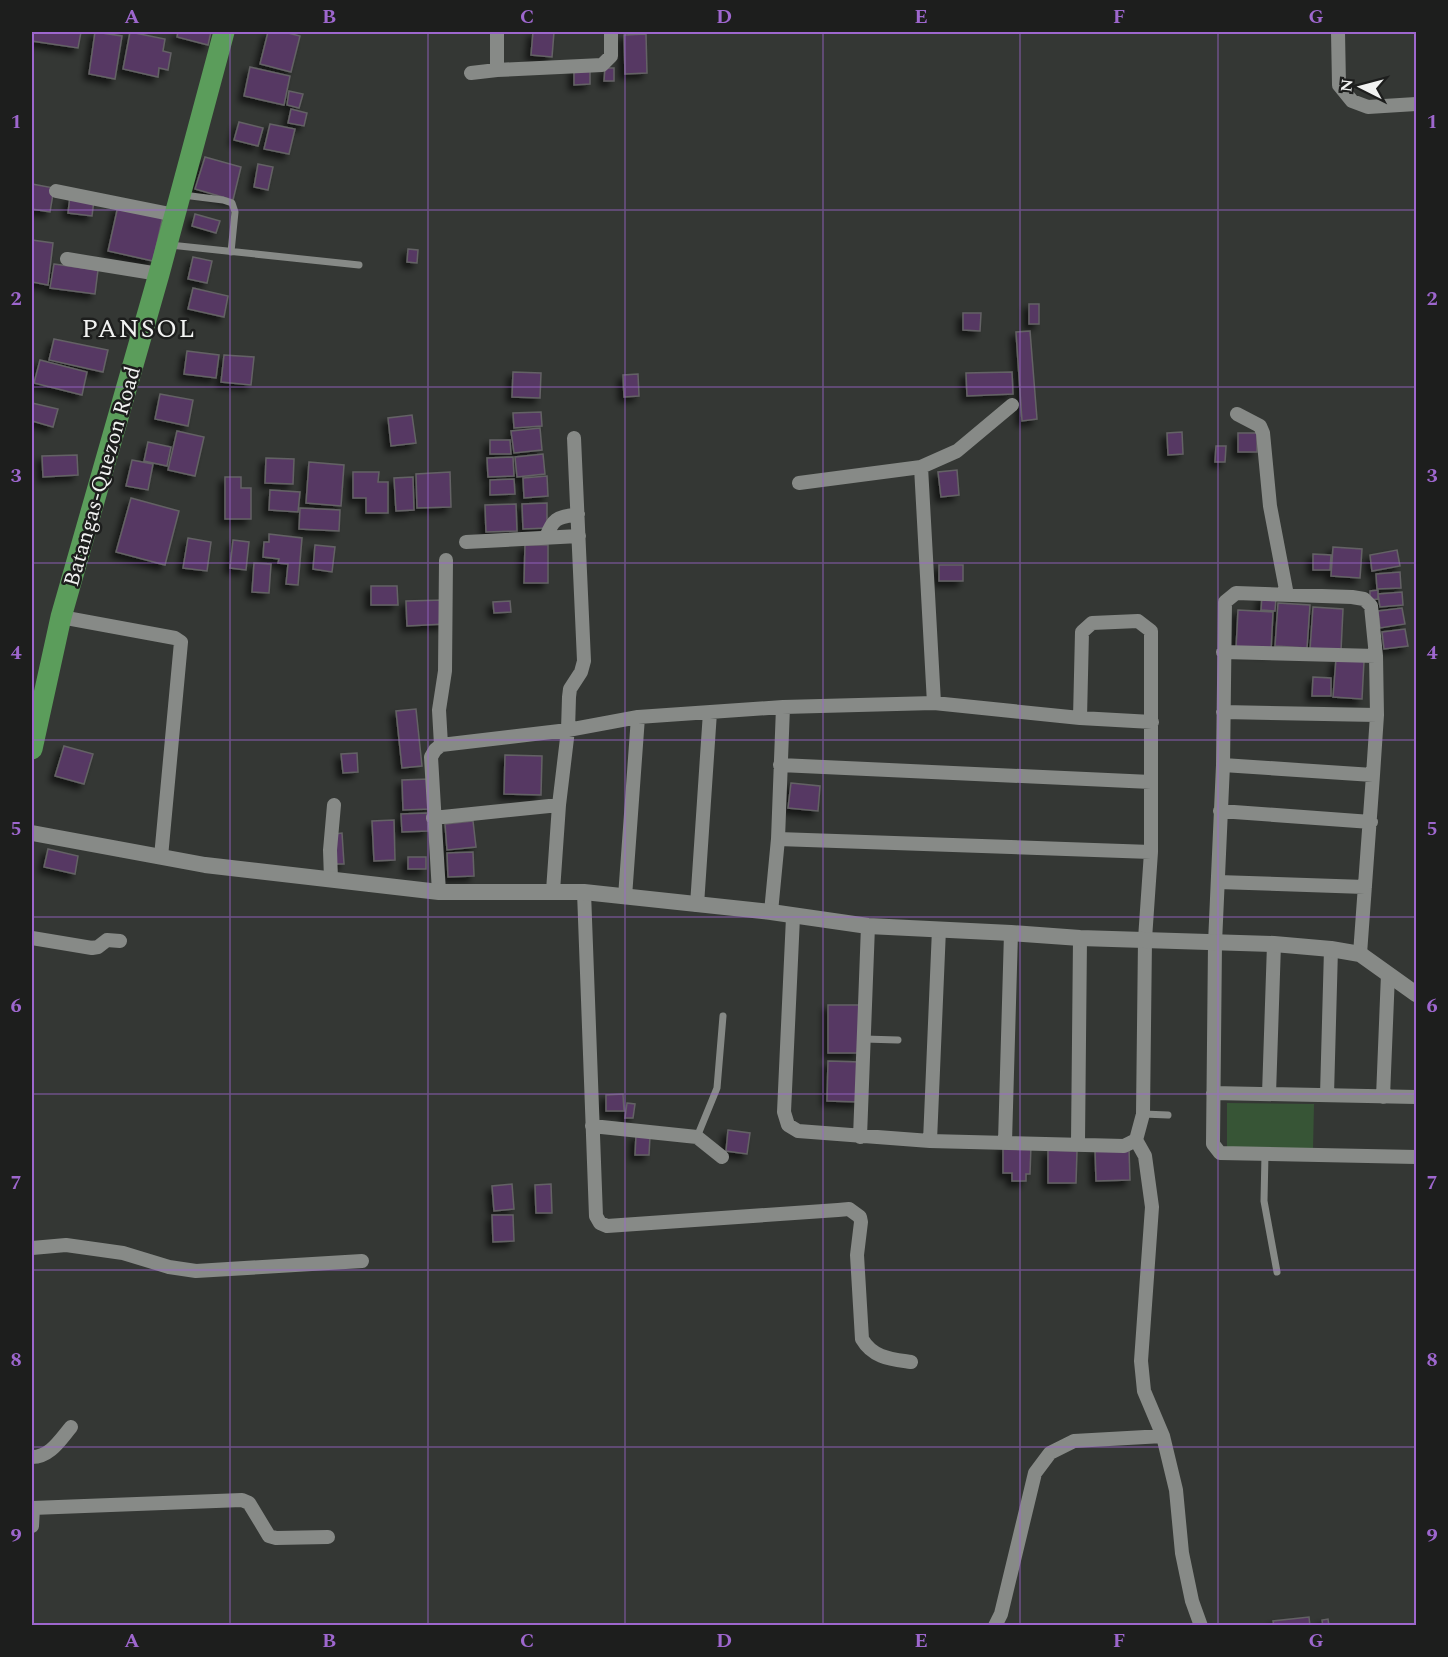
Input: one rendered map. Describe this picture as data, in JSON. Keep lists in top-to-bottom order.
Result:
{
  "streets": {
    "main road": ["Batangas-Quezon Road"]
  },
  "districts": ["PANSOL"],
  "north": "left",
  "grid": {
    "columns": [
      "A",
      "B",
      "C",
      "D",
      "E",
      "F",
      "G"
    ],
    "rows": [
      "1",
      "2",
      "3",
      "4",
      "5",
      "6",
      "7",
      "8",
      "9"
    ]
  }
}
